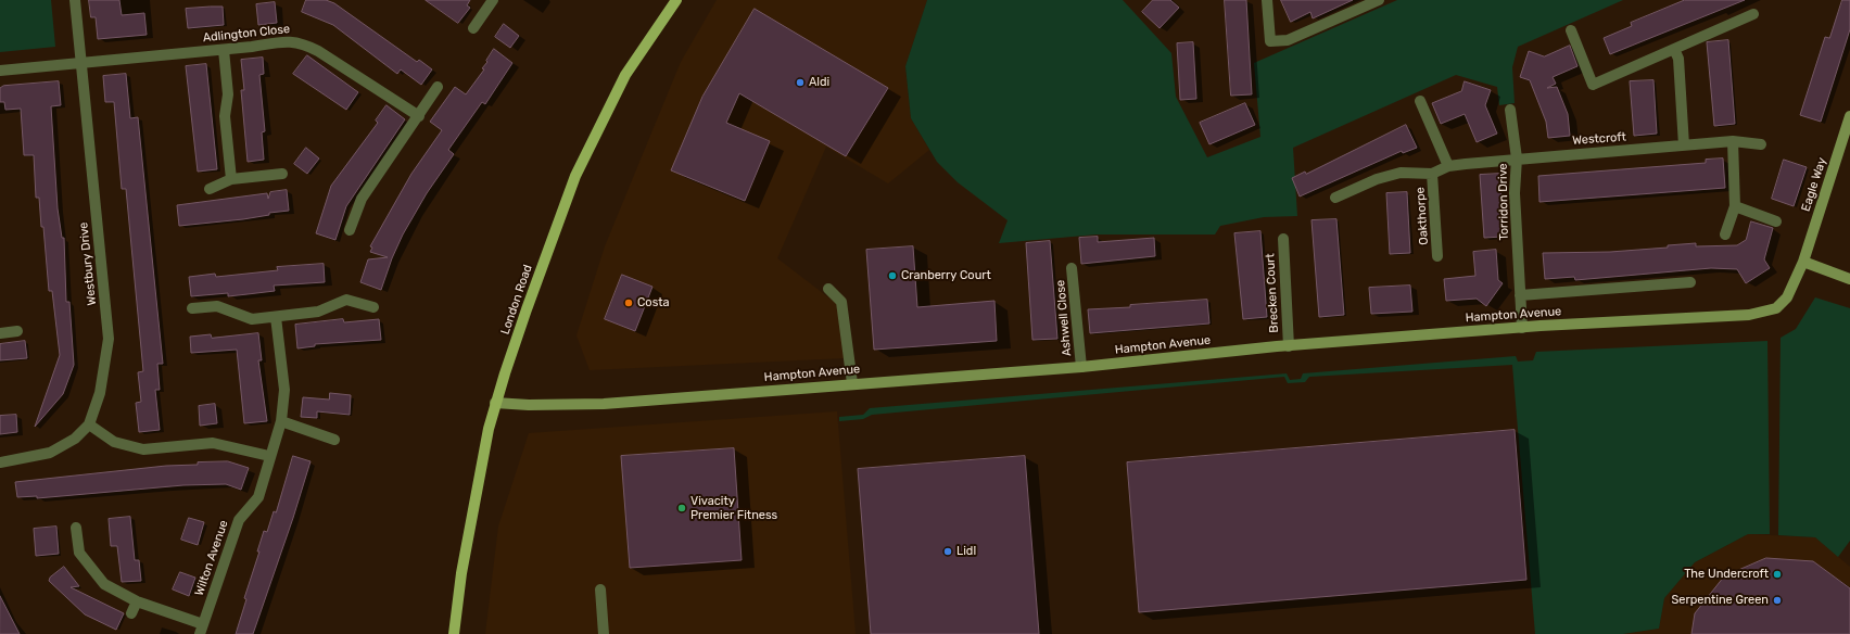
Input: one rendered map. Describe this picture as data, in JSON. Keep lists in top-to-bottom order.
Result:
{
  "streets": {
    "main road": ["London Road"],
    "street": [
      "Adlington Close",
      "Westcroft",
      "Eagle Way",
      "Torridon Drive",
      "Oakthorpe",
      "Westbury Drive",
      "Brecken Court",
      "Hampton Avenue",
      "Ashwell Close",
      "Wilton Avenue"
    ]
  },
  "crossings": [
    ["Adlington Close", "Westbury Drive"],
    ["Westcroft", "Torridon Drive"],
    ["Westcroft", "Oakthorpe"],
    ["Eagle Way", "Hampton Avenue"],
    ["Torridon Drive", "Oakthorpe"],
    ["Torridon Drive", "Hampton Avenue"],
    ["Brecken Court", "Hampton Avenue"],
    ["London Road", "Hampton Avenue"],
    ["Hampton Avenue", "Ashwell Close"]
  ],
  "places": [
    "Aldi",
    "Cranberry Court",
    "Costa",
    "Vivacity Premier Fitness",
    "Lidl",
    "The Undercroft",
    "Serpentine Green"
  ]
}
